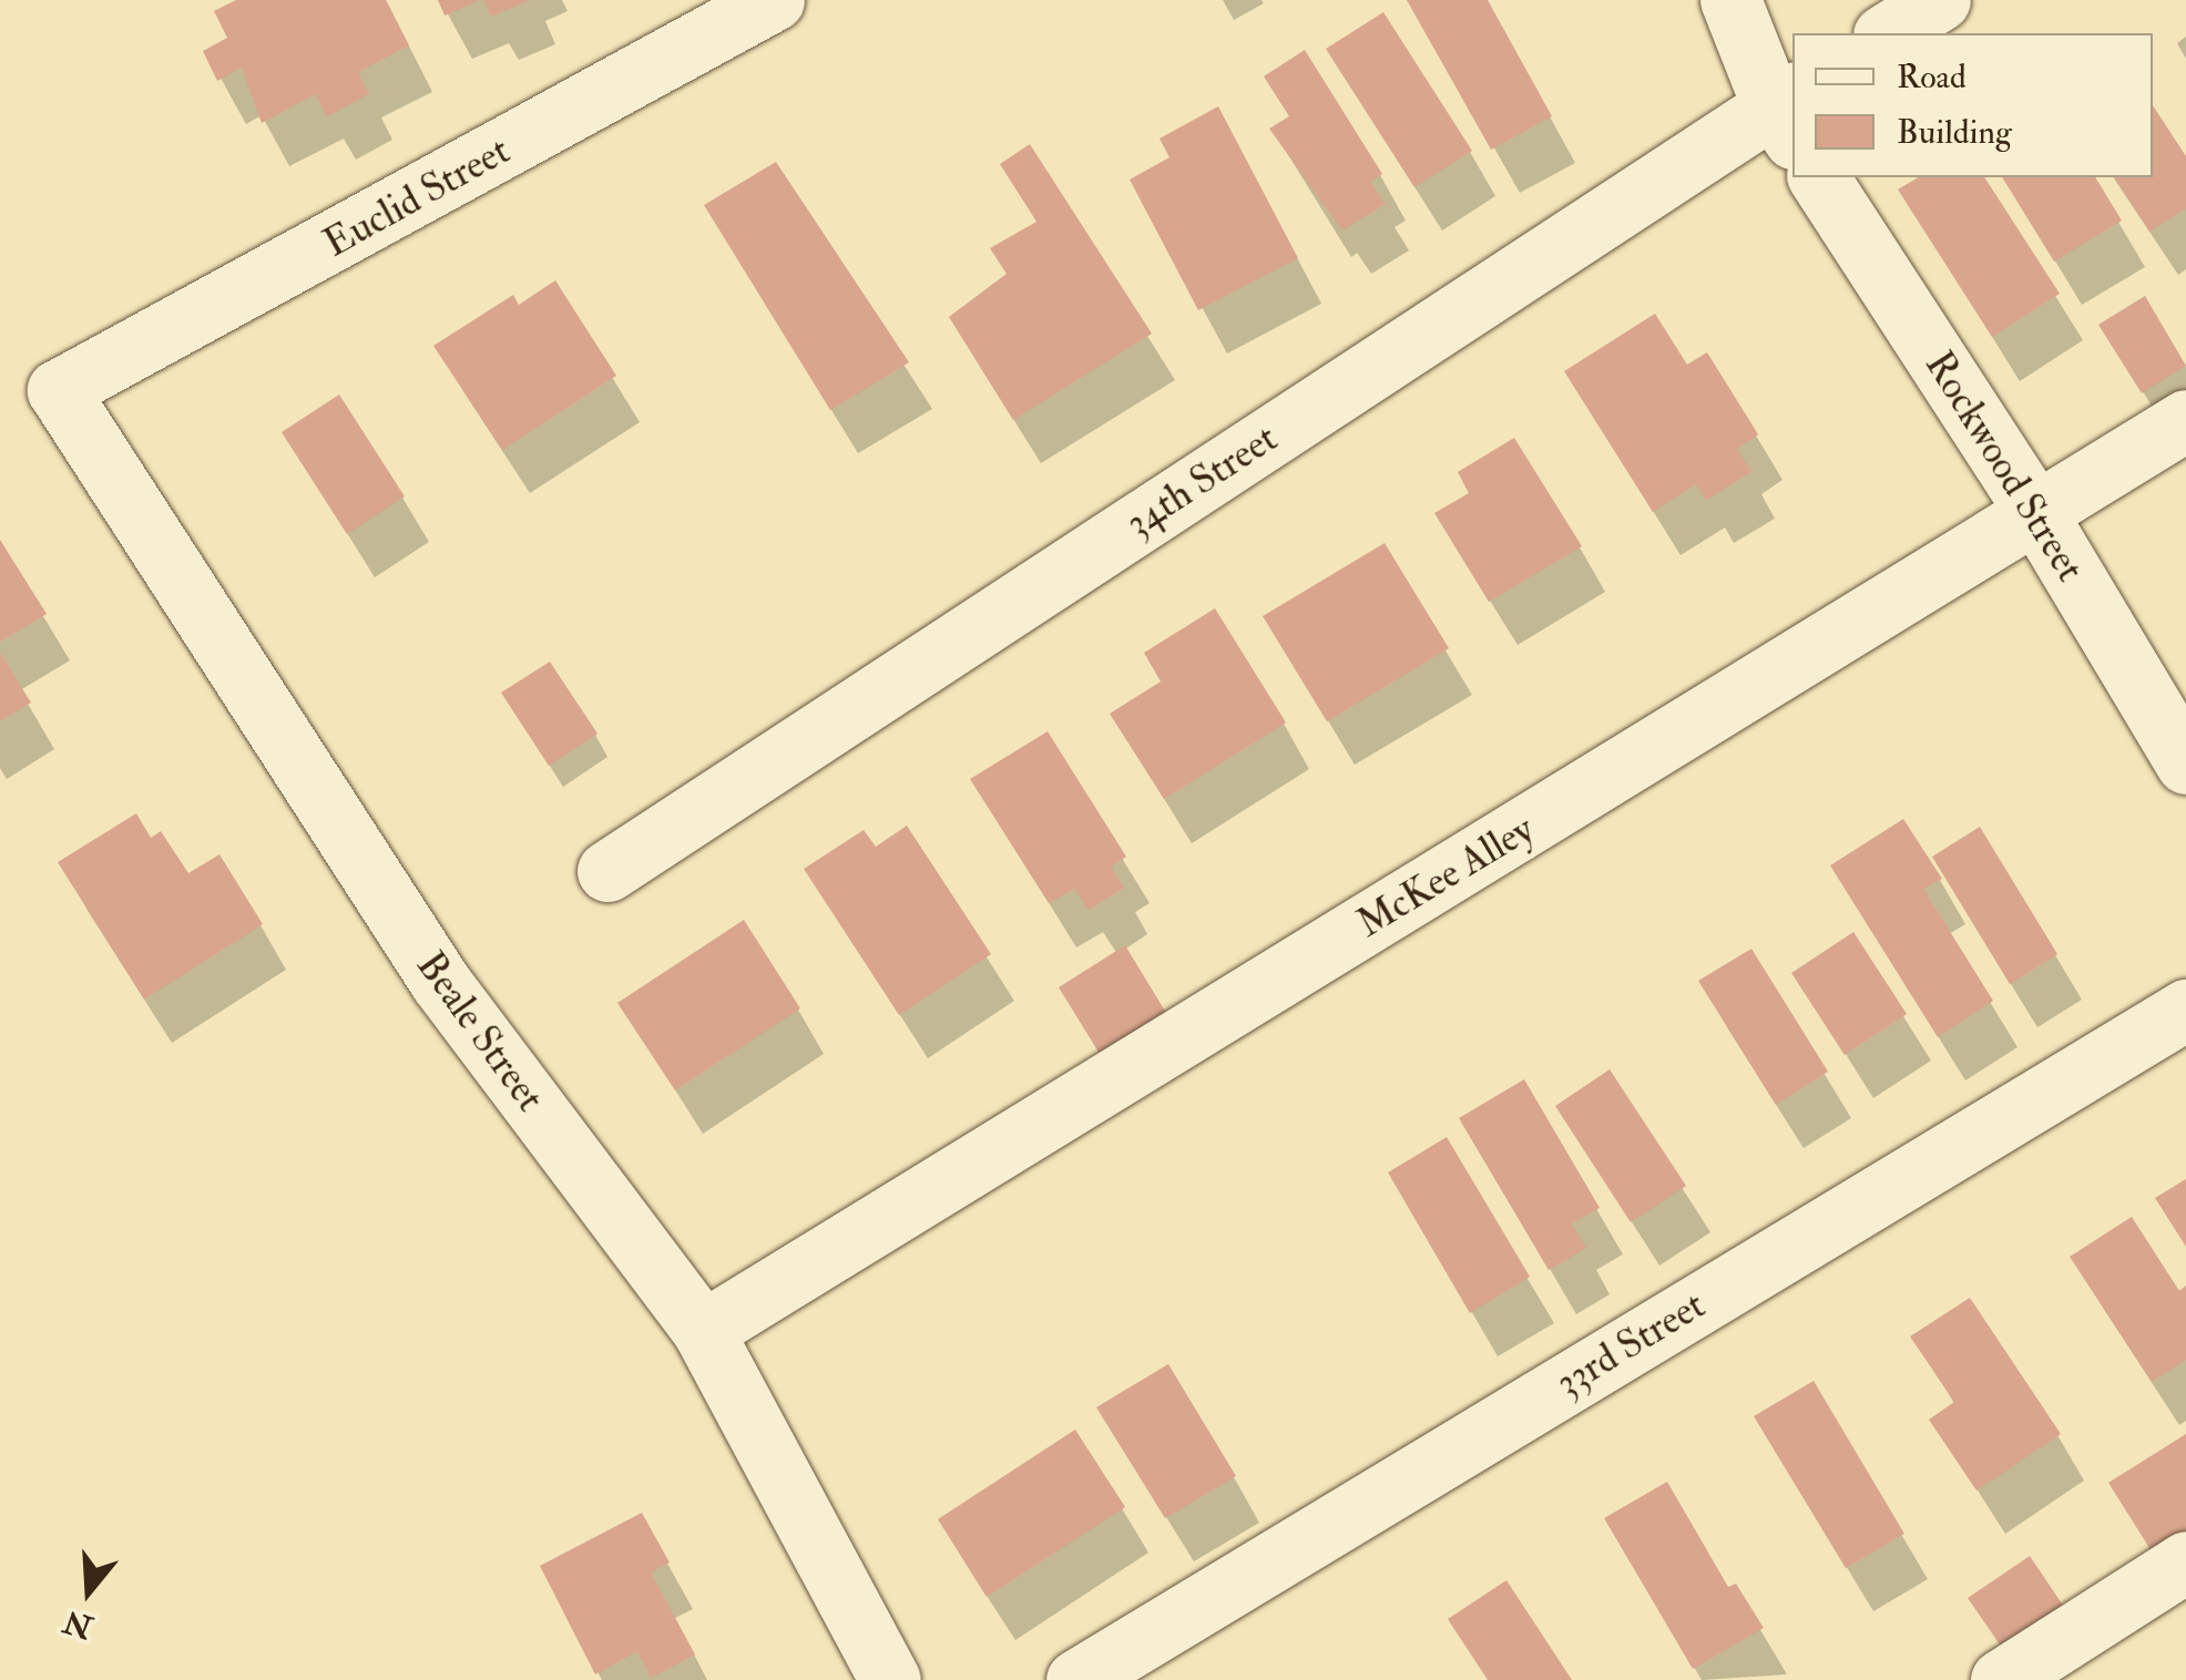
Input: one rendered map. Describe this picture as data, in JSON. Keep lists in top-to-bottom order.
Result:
{
  "streets": {
    "street": [
      "Euclid Street",
      "Rockwood Street",
      "34th Street",
      "McKee Alley",
      "Beale Street",
      "33rd Street"
    ]
  },
  "crossings": [
    ["Euclid Street", "Beale Street"],
    ["Rockwood Street", "McKee Alley"],
    ["McKee Alley", "Beale Street"]
  ],
  "legend": ["Road", "Building"],
  "north": "bottom"
}
